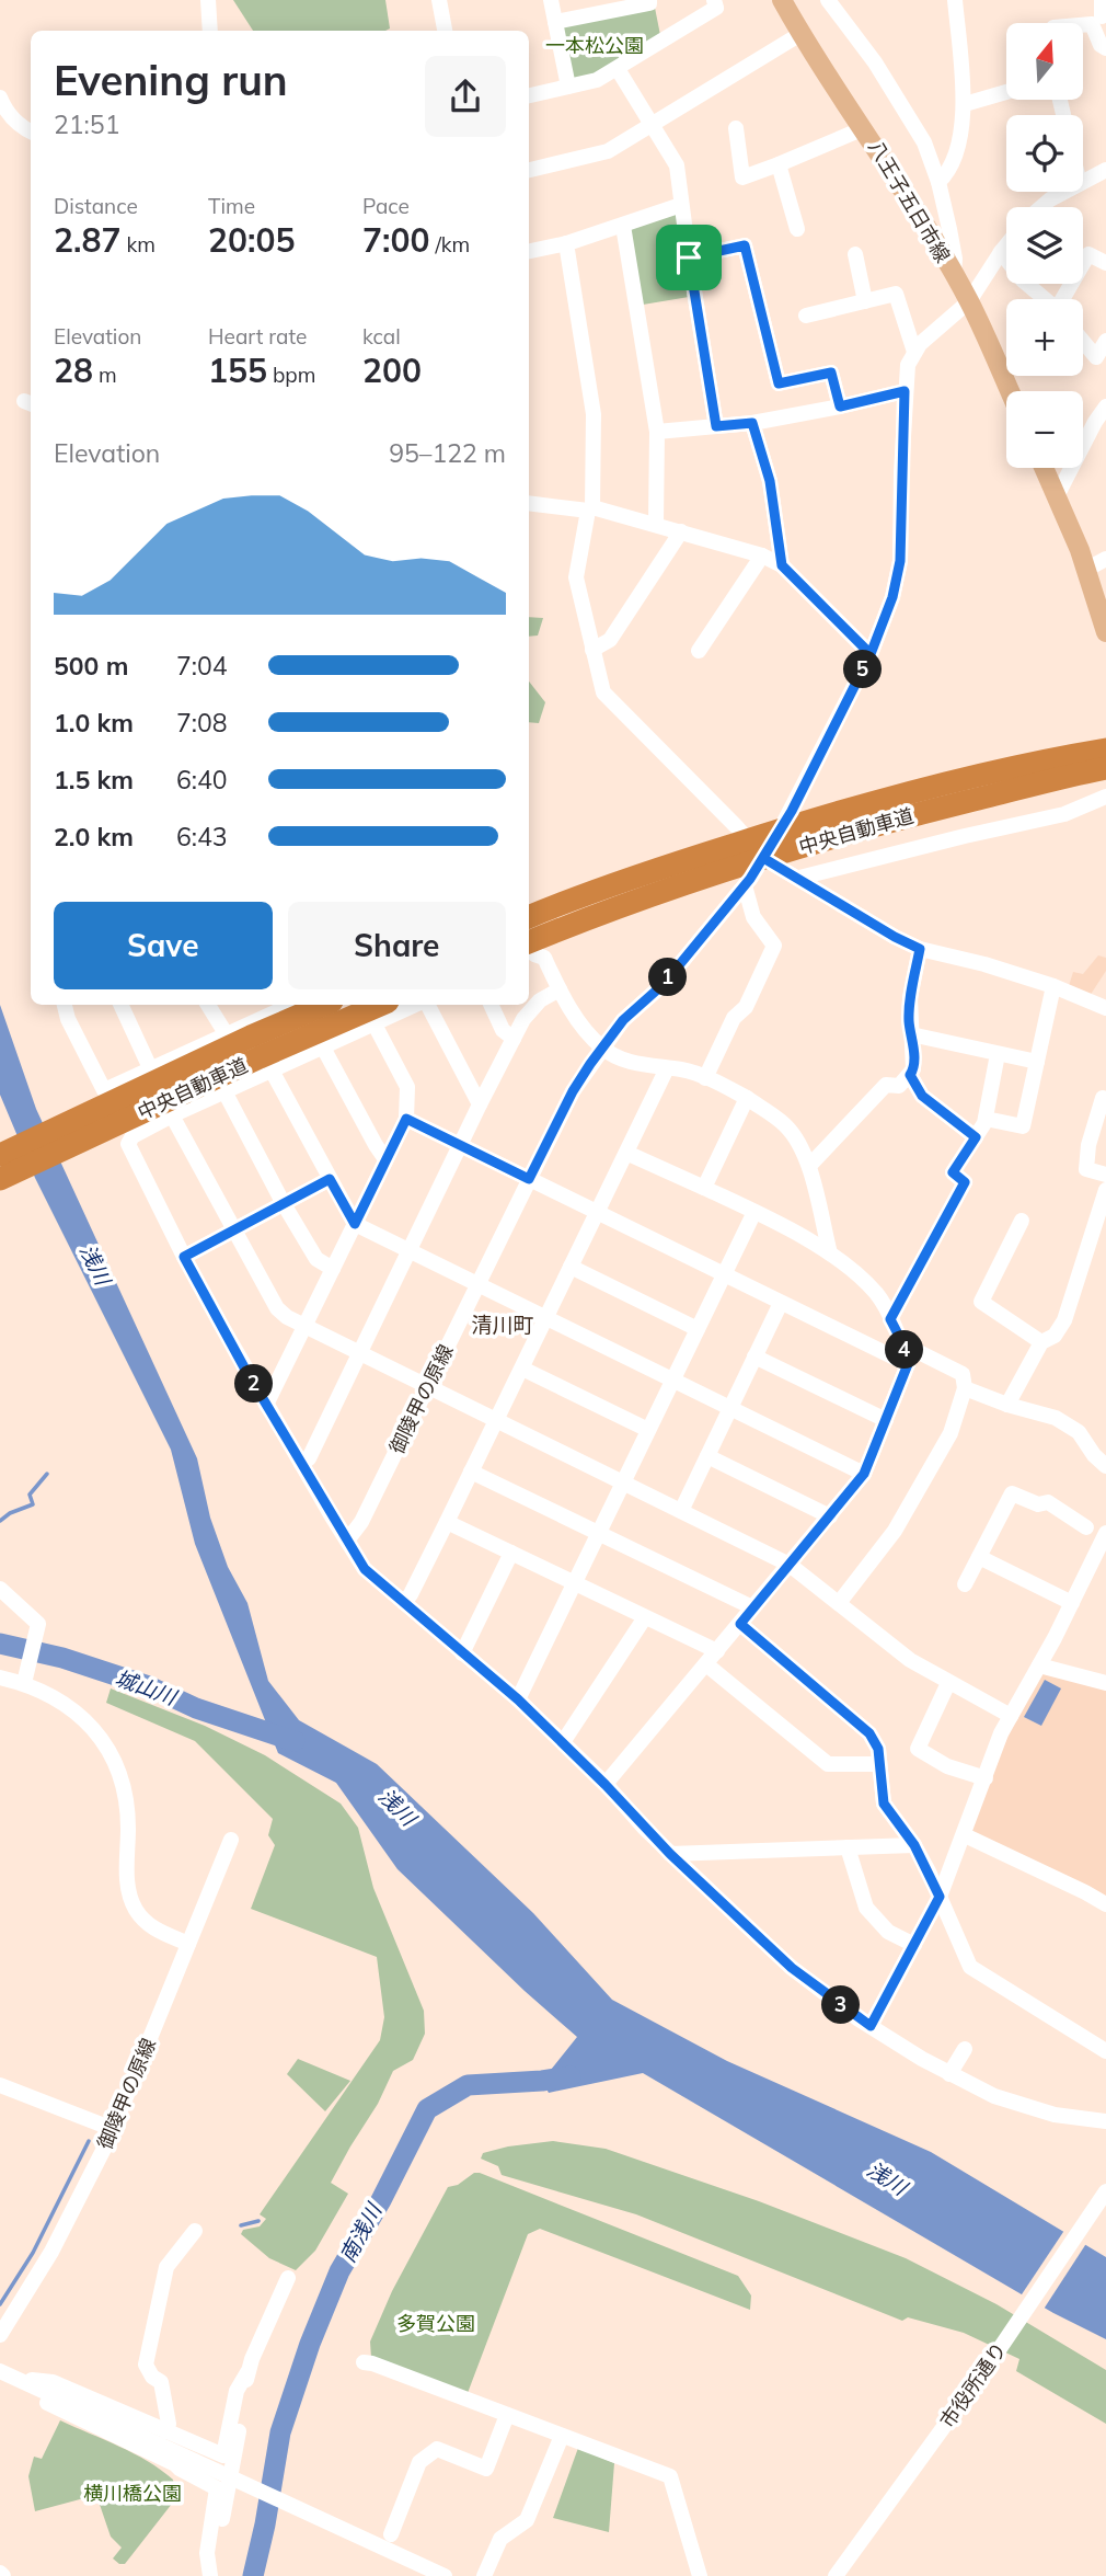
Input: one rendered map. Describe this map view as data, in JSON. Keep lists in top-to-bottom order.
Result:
{
  "streets": {
    "highway": ["中央自動車道"],
    "main road": ["八王子五日市線"],
    "street": ["御陵甲の原線", "市役所通り"]
  },
  "districts": ["清川町"],
  "water": ["浅川", "城山川", "南浅川"],
  "parks": ["一本松公園", "多賀公園", "横川橋公園"],
  "north": "top",
  "page": {
    "map_buttons": ["+", "−"],
    "heading": ["Evening run", "21:51"],
    "stats": [
      ["Distance", "2.87 km"],
      ["Time", "20:05"],
      ["Pace", "7:00 /km"],
      ["Elevation", "28 m"],
      ["Heart rate", "155 bpm"],
      ["kcal", "200"]
    ],
    "chart": ["Elevation", "95–122 m"],
    "list": [
      {
        "name": "500 m",
        "note": "7:04"
      },
      {
        "name": "1.0 km",
        "note": "7:08"
      },
      {
        "name": "1.5 km",
        "note": "6:40"
      },
      {
        "name": "2.0 km",
        "note": "6:43"
      }
    ],
    "pins": [
      "5",
      "1",
      "4",
      "2",
      "3"
    ],
    "buttons": ["Save", "Share"]
  }
}
